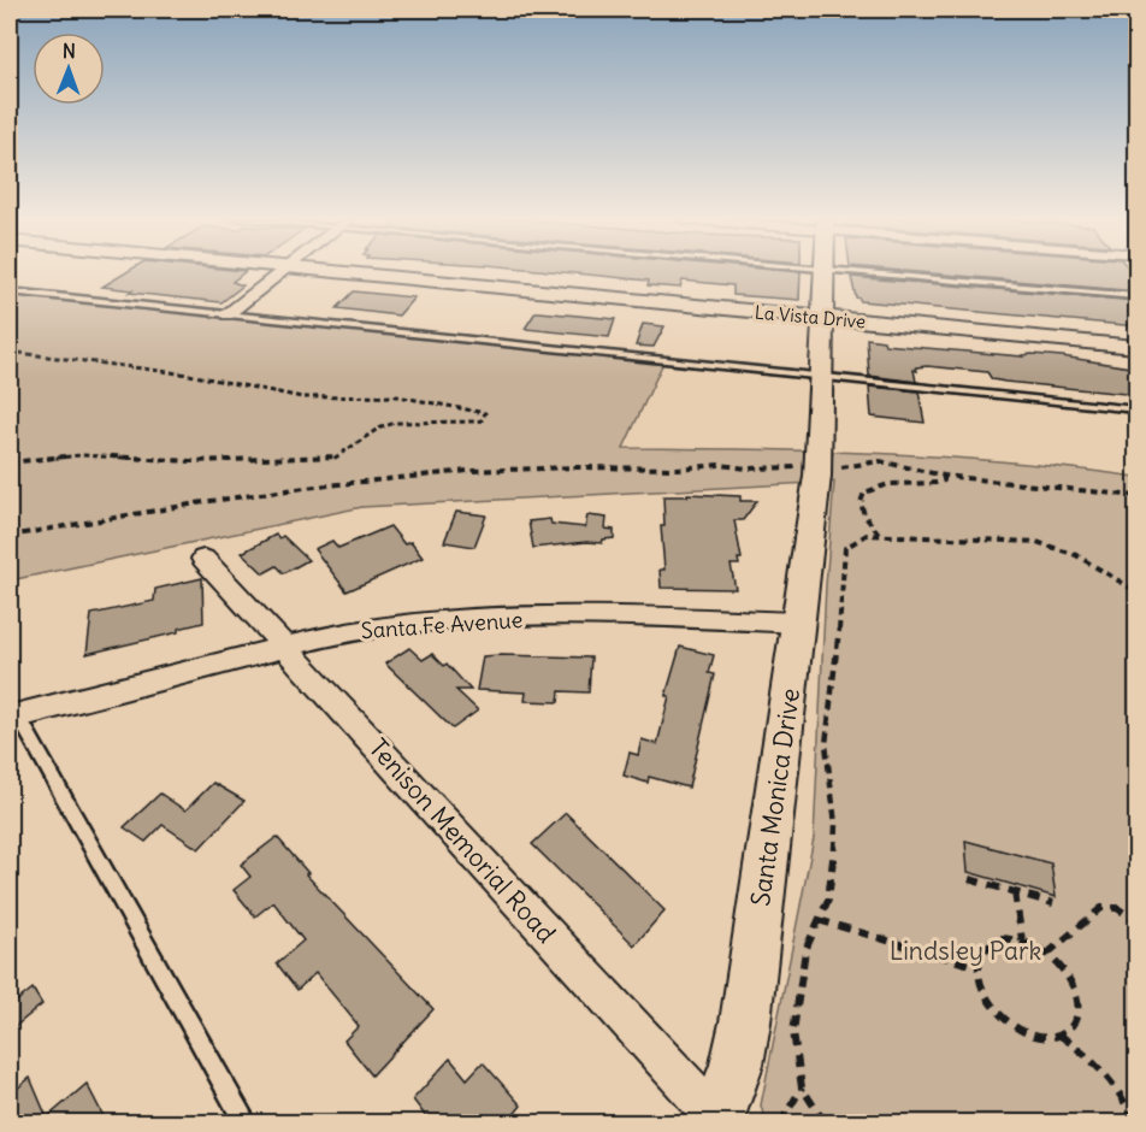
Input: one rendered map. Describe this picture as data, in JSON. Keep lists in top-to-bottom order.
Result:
{
  "streets": {
    "street": [
      "La Vista Drive",
      "Santa Fe Avenue",
      "Santa Monica Drive",
      "Tenison Memorial Road"
    ]
  },
  "crossings": [
    ["La Vista Drive", "Santa Monica Drive"],
    ["Santa Fe Avenue", "Santa Monica Drive"],
    ["Santa Fe Avenue", "Tenison Memorial Road"],
    ["Santa Monica Drive", "Tenison Memorial Road"]
  ],
  "parks": ["Lindsley Park"],
  "north": "top"
}
